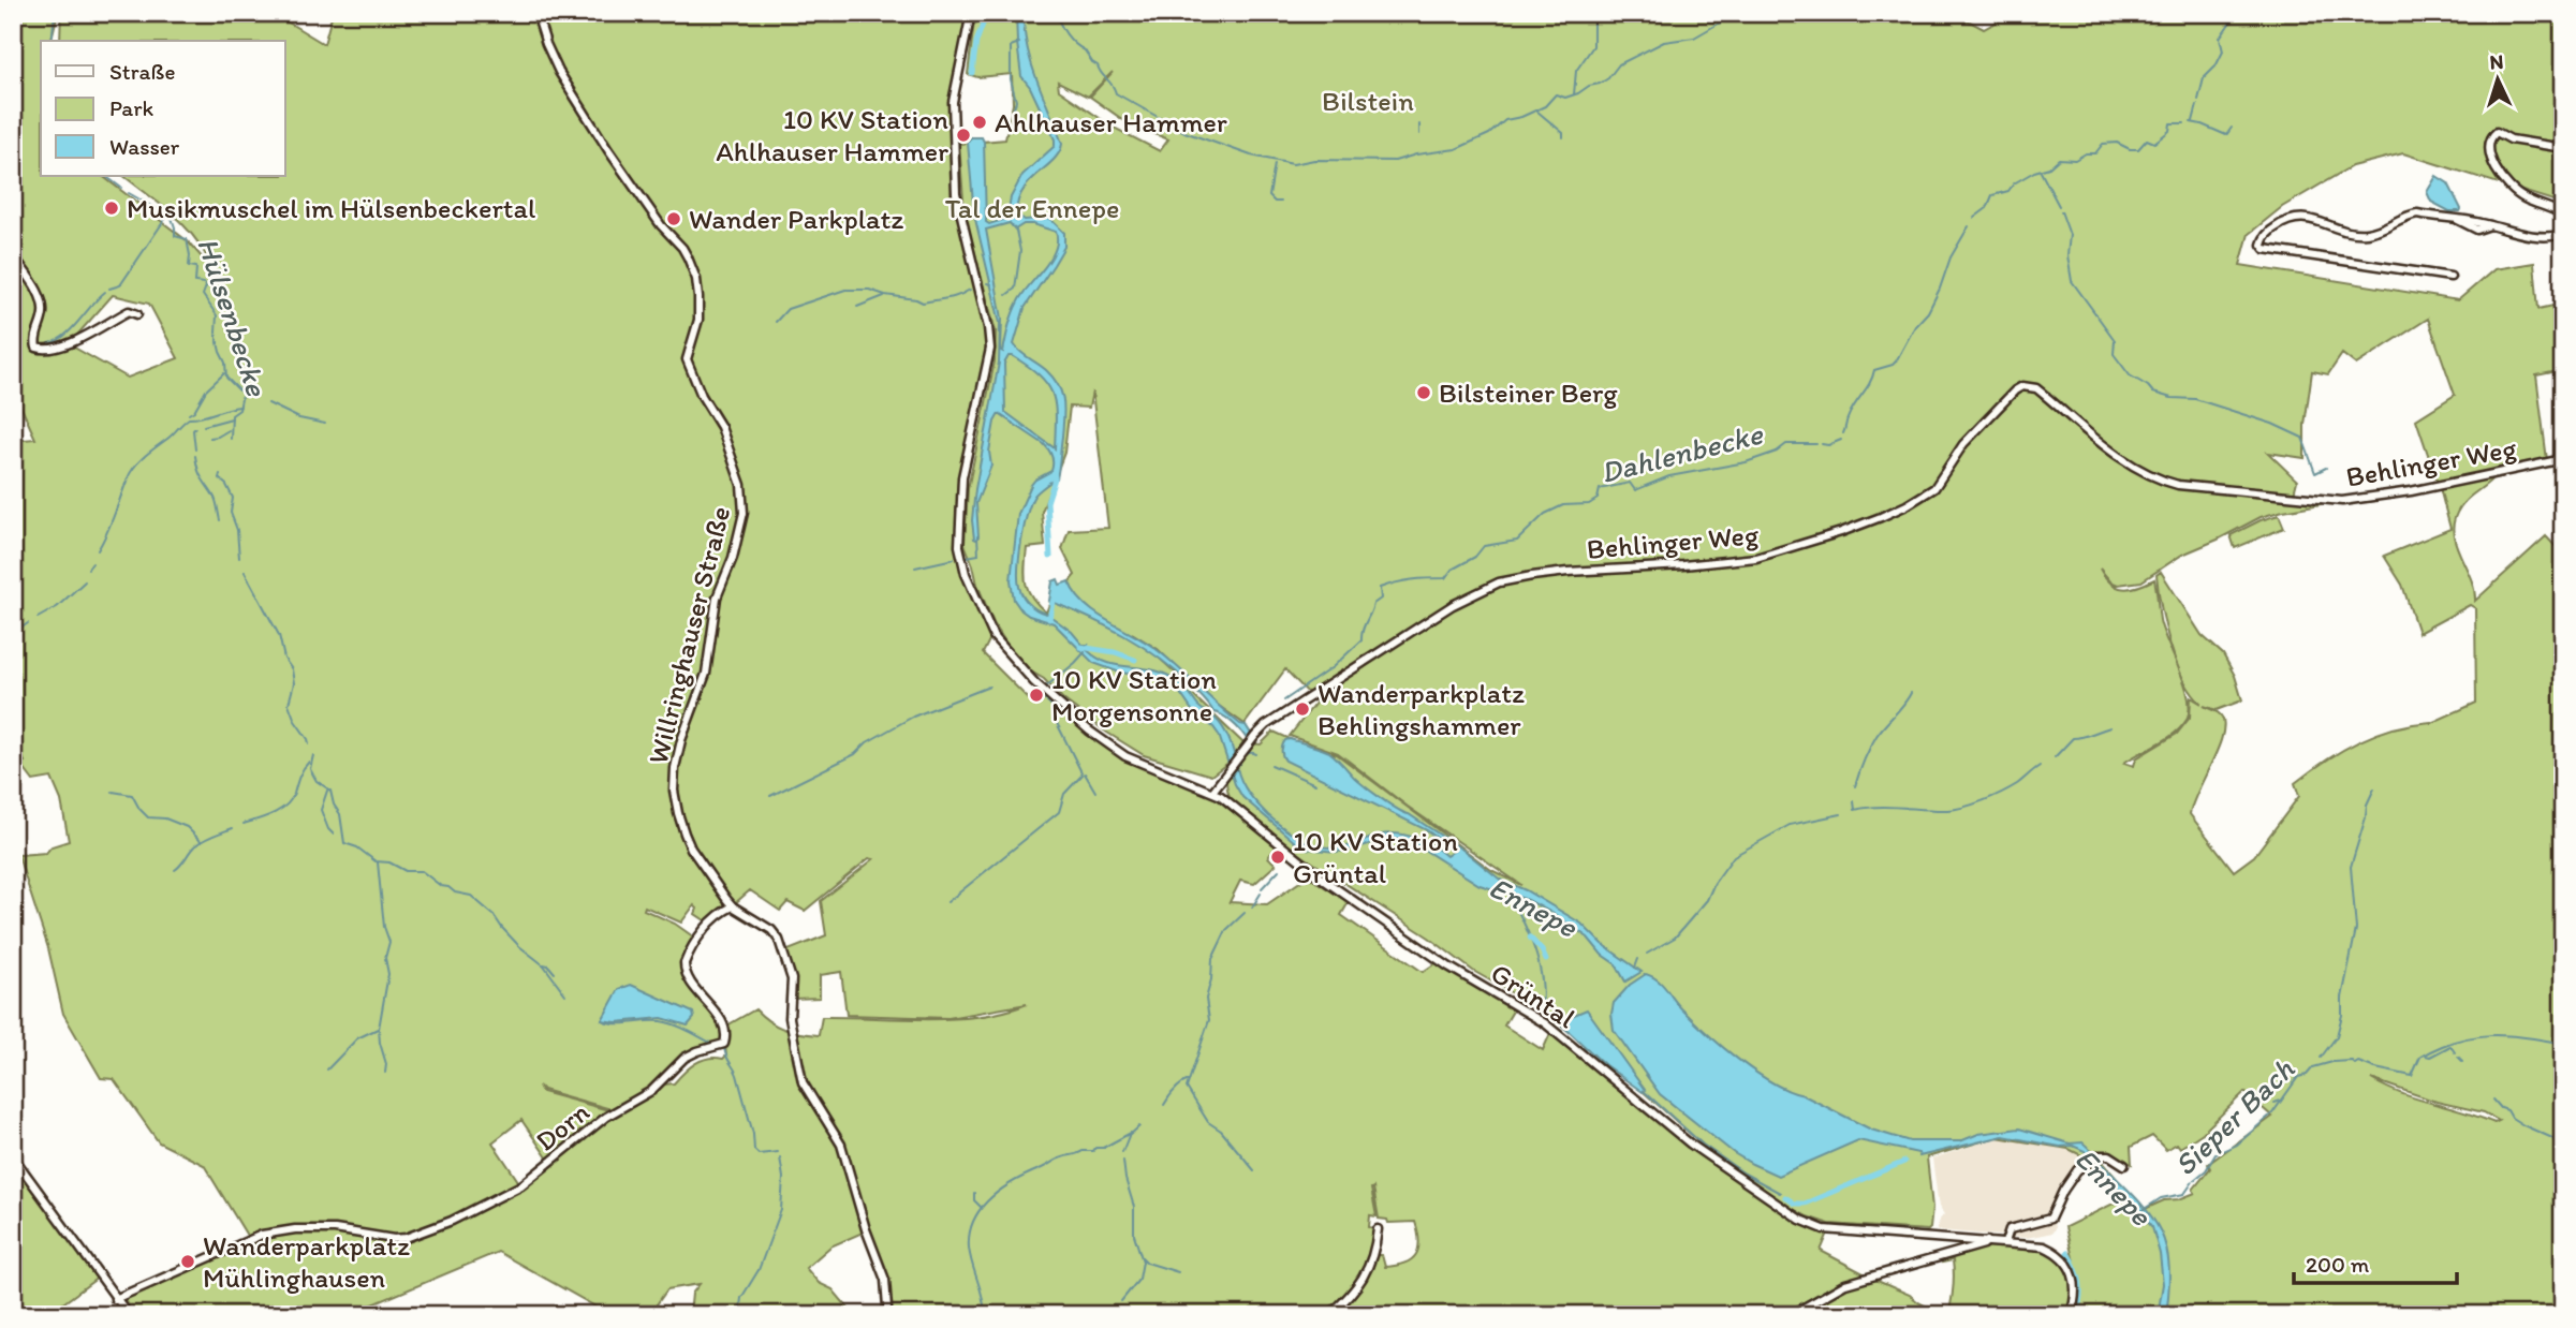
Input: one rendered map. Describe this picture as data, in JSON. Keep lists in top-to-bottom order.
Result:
{
  "streets": {
    "street": [
      "Behlinger Weg",
      "Willringhauser Straße",
      "Grüntal",
      "Dorn"
    ]
  },
  "crossings": [
    ["Behlinger Weg", "Grüntal"],
    ["Willringhauser Straße", "Dorn"]
  ],
  "water": [
    "Hülsenbecke",
    "Dahlenbecke",
    "Ennepe",
    "Sieper Bach"
  ],
  "parks": ["Bilstein", "Tal der Ennepe"],
  "places": [
    "Ahlhauser Hammer",
    "10 KV Station Ahlhauser Hammer",
    "Musikmuschel im Hülsenbeckertal",
    "Wander Parkplatz",
    "Bilsteiner Berg",
    "10 KV Station Morgensonne",
    "Wanderparkplatz Behlingshammer",
    "10 KV Station Grüntal",
    "Wanderparkplatz Mühlinghausen"
  ],
  "legend": ["Straße", "Park", "Wasser"],
  "scale_bar": "200 m",
  "north": "top"
}
